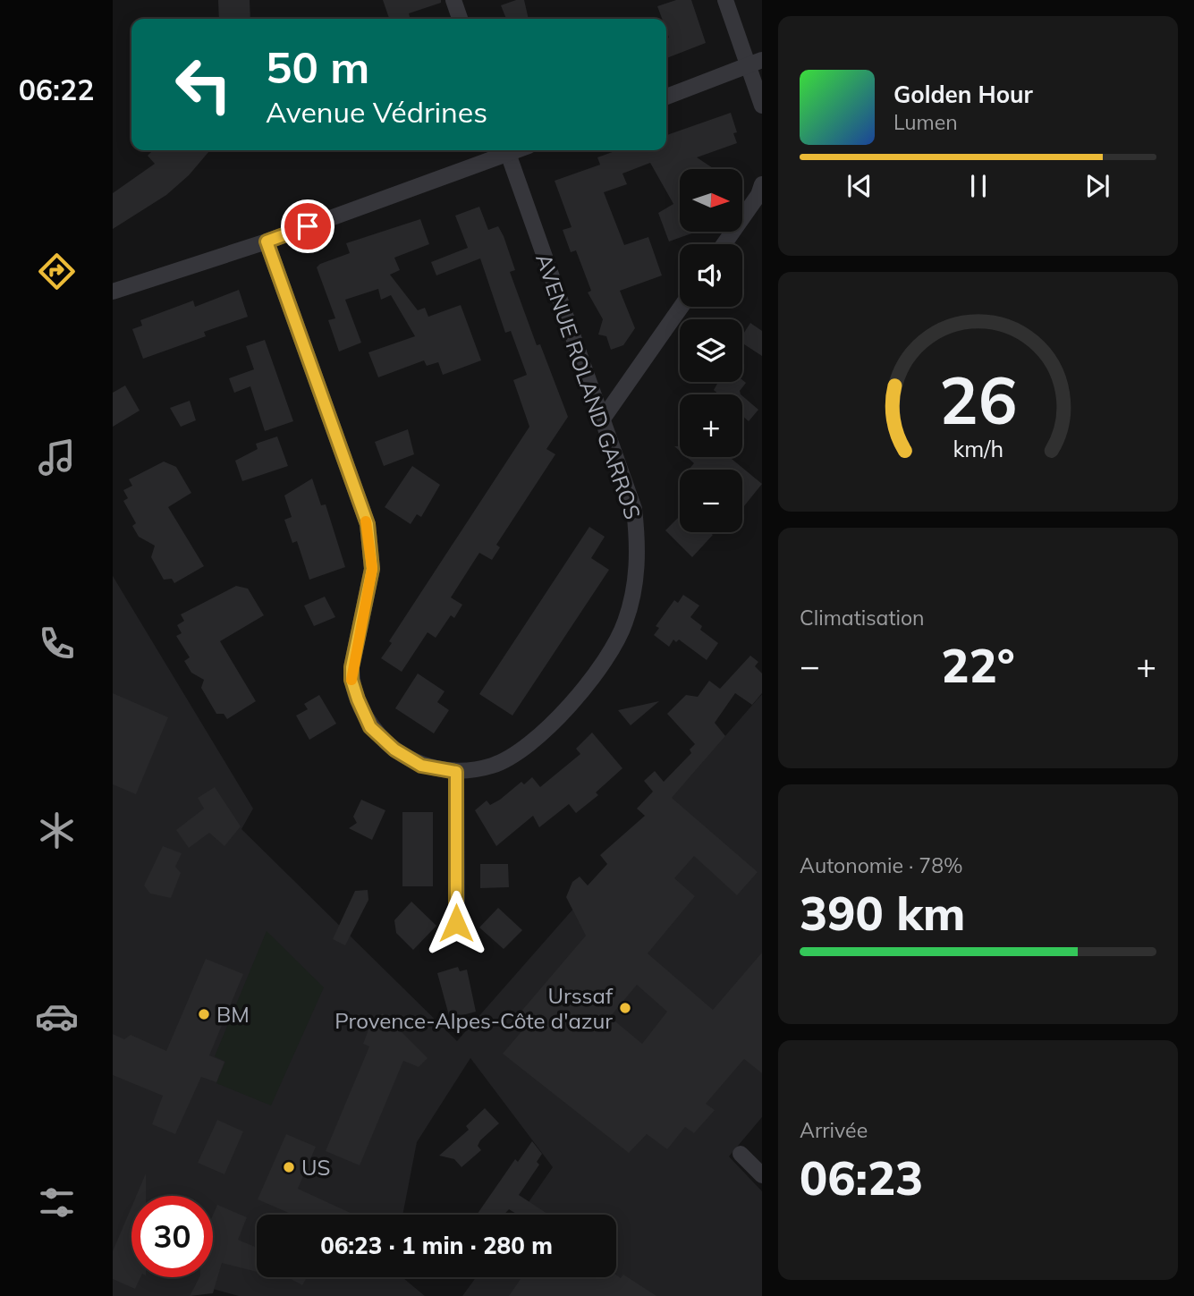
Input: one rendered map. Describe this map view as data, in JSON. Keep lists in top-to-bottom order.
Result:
{
  "streets": {
    "street": ["AVENUE ROLAND GARROS"]
  },
  "places": ["Urssaf Provence-Alpes-Côte d'azur", "BM", "US"],
  "north": "right",
  "page": {
    "tabs": "06:22",
    "turn": ["50 m", "Avenue Védrines"],
    "song": ["Golden Hour", "Lumen"],
    "map_buttons": ["+", "−"],
    "tile": [
      "Climatisation",
      ["Autonomie · 78%", "390 km"],
      ["Arrivée", "06:23"]
    ],
    "heat": ["−", "22°", "+"],
    "limit": "30",
    "trip": "06:23 · 1 min · 280 m",
    "gauge": ["26", "km/h"]
  }
}
